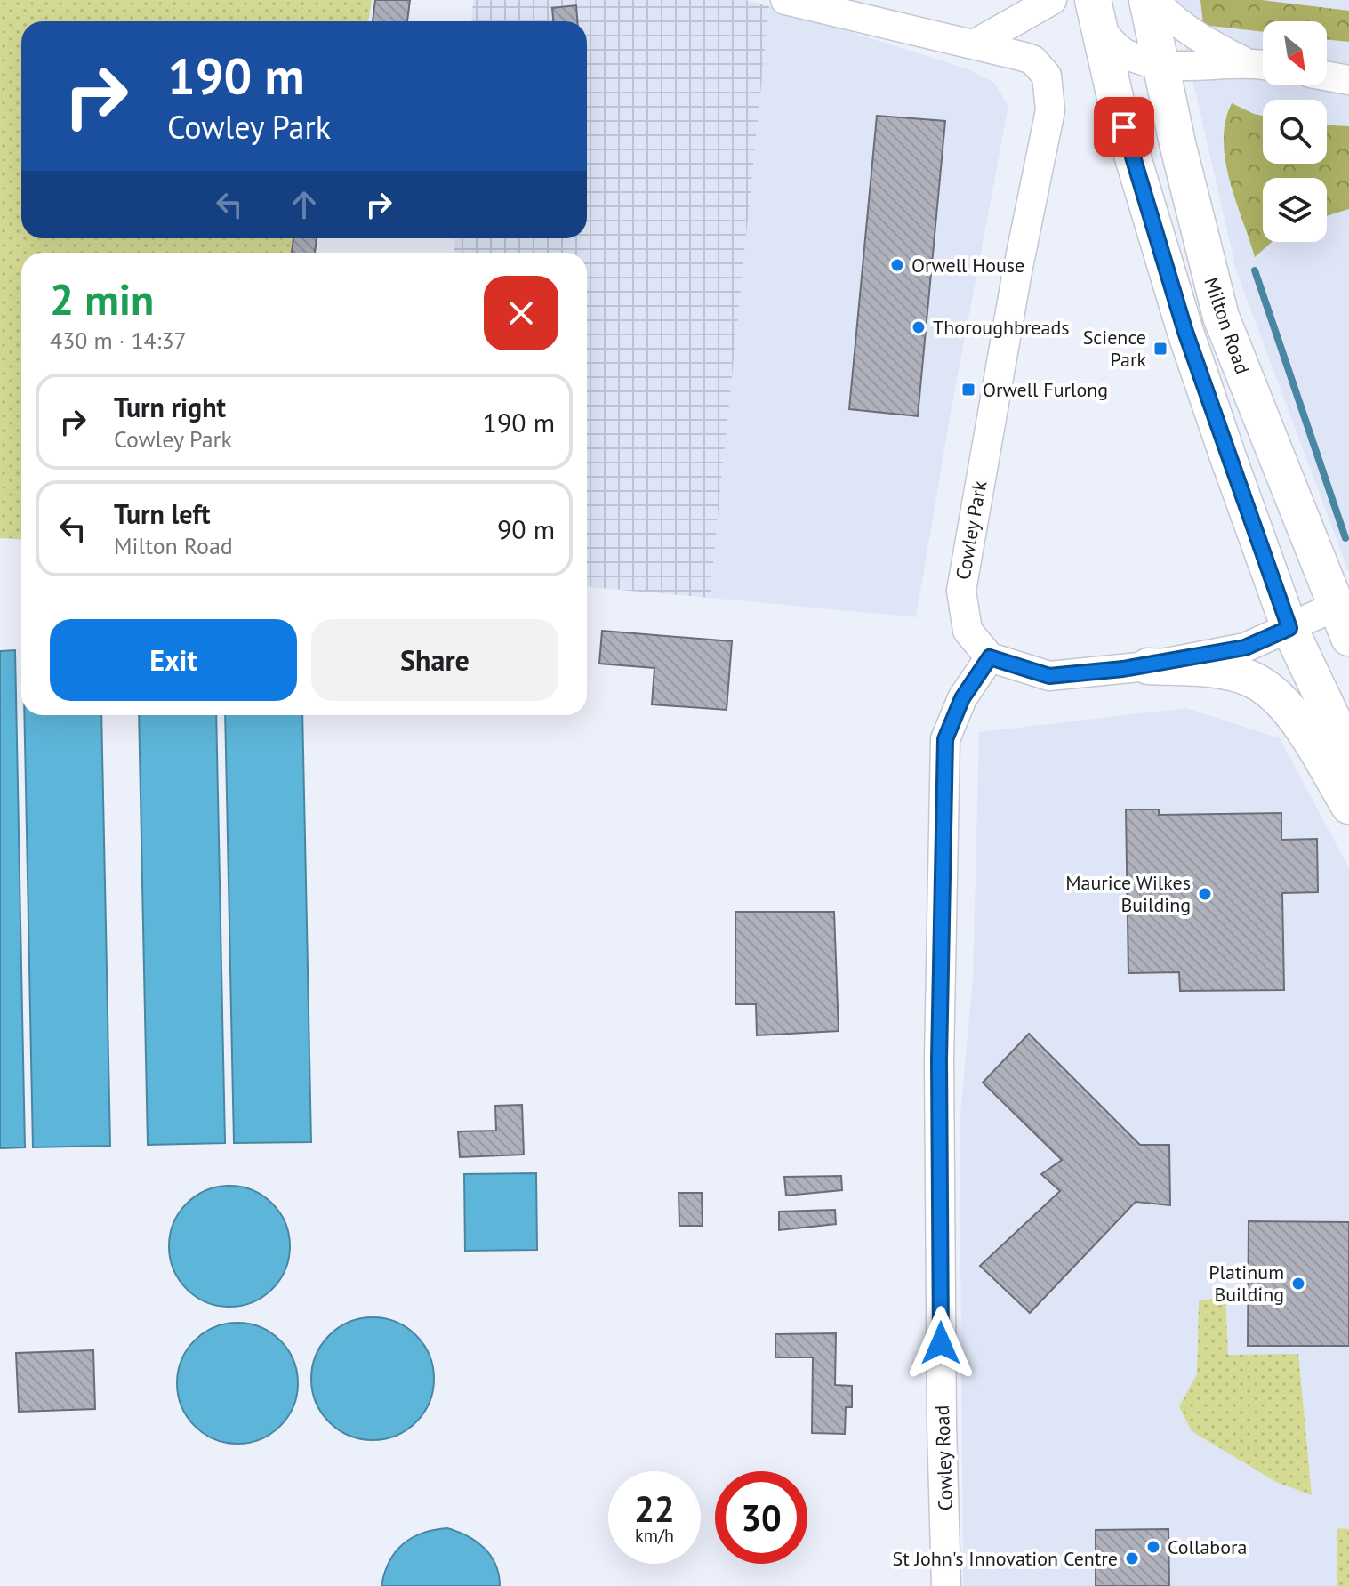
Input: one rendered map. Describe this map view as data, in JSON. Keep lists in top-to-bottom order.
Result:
{
  "streets": {
    "main road": ["Milton Road"],
    "street": ["Cowley Park", "Cowley Road"]
  },
  "crossings": [
    ["Cowley Park", "Cowley Road"]
  ],
  "places": {
    "other": [
      "Orwell House",
      "Thoroughbreads",
      "Maurice Wilkes Building",
      "Platinum Building",
      "Collabora",
      "St John's Innovation Centre"
    ],
    "transit": ["Science Park", "Orwell Furlong"]
  },
  "north": "bottom right",
  "page": {
    "turn": ["190 m", "Cowley Park"],
    "heading": ["2 min", "430 m · 14:37"],
    "list": [
      {
        "name": "Turn right",
        "note": "Cowley Park",
        "value": "190 m"
      },
      {
        "name": "Turn left",
        "note": "Milton Road",
        "value": "90 m"
      }
    ],
    "buttons": ["Exit", "Share"],
    "speed": "22 km/h",
    "limit": "30"
  }
}
